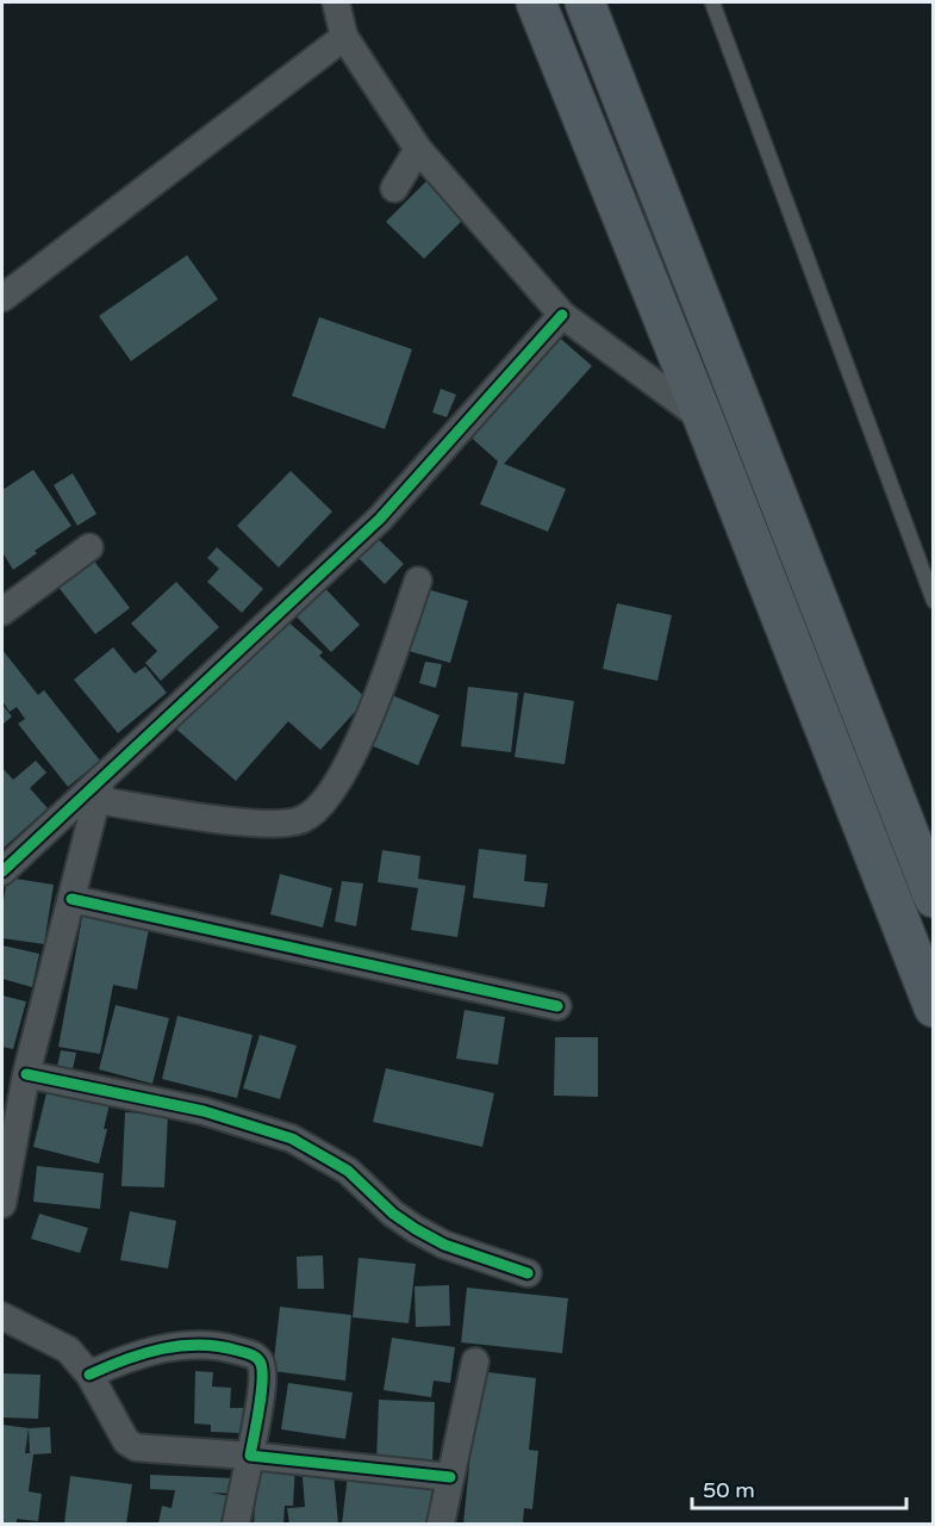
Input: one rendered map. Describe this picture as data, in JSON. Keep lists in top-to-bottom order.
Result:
{
  "scale_bar": "50 m"
}
